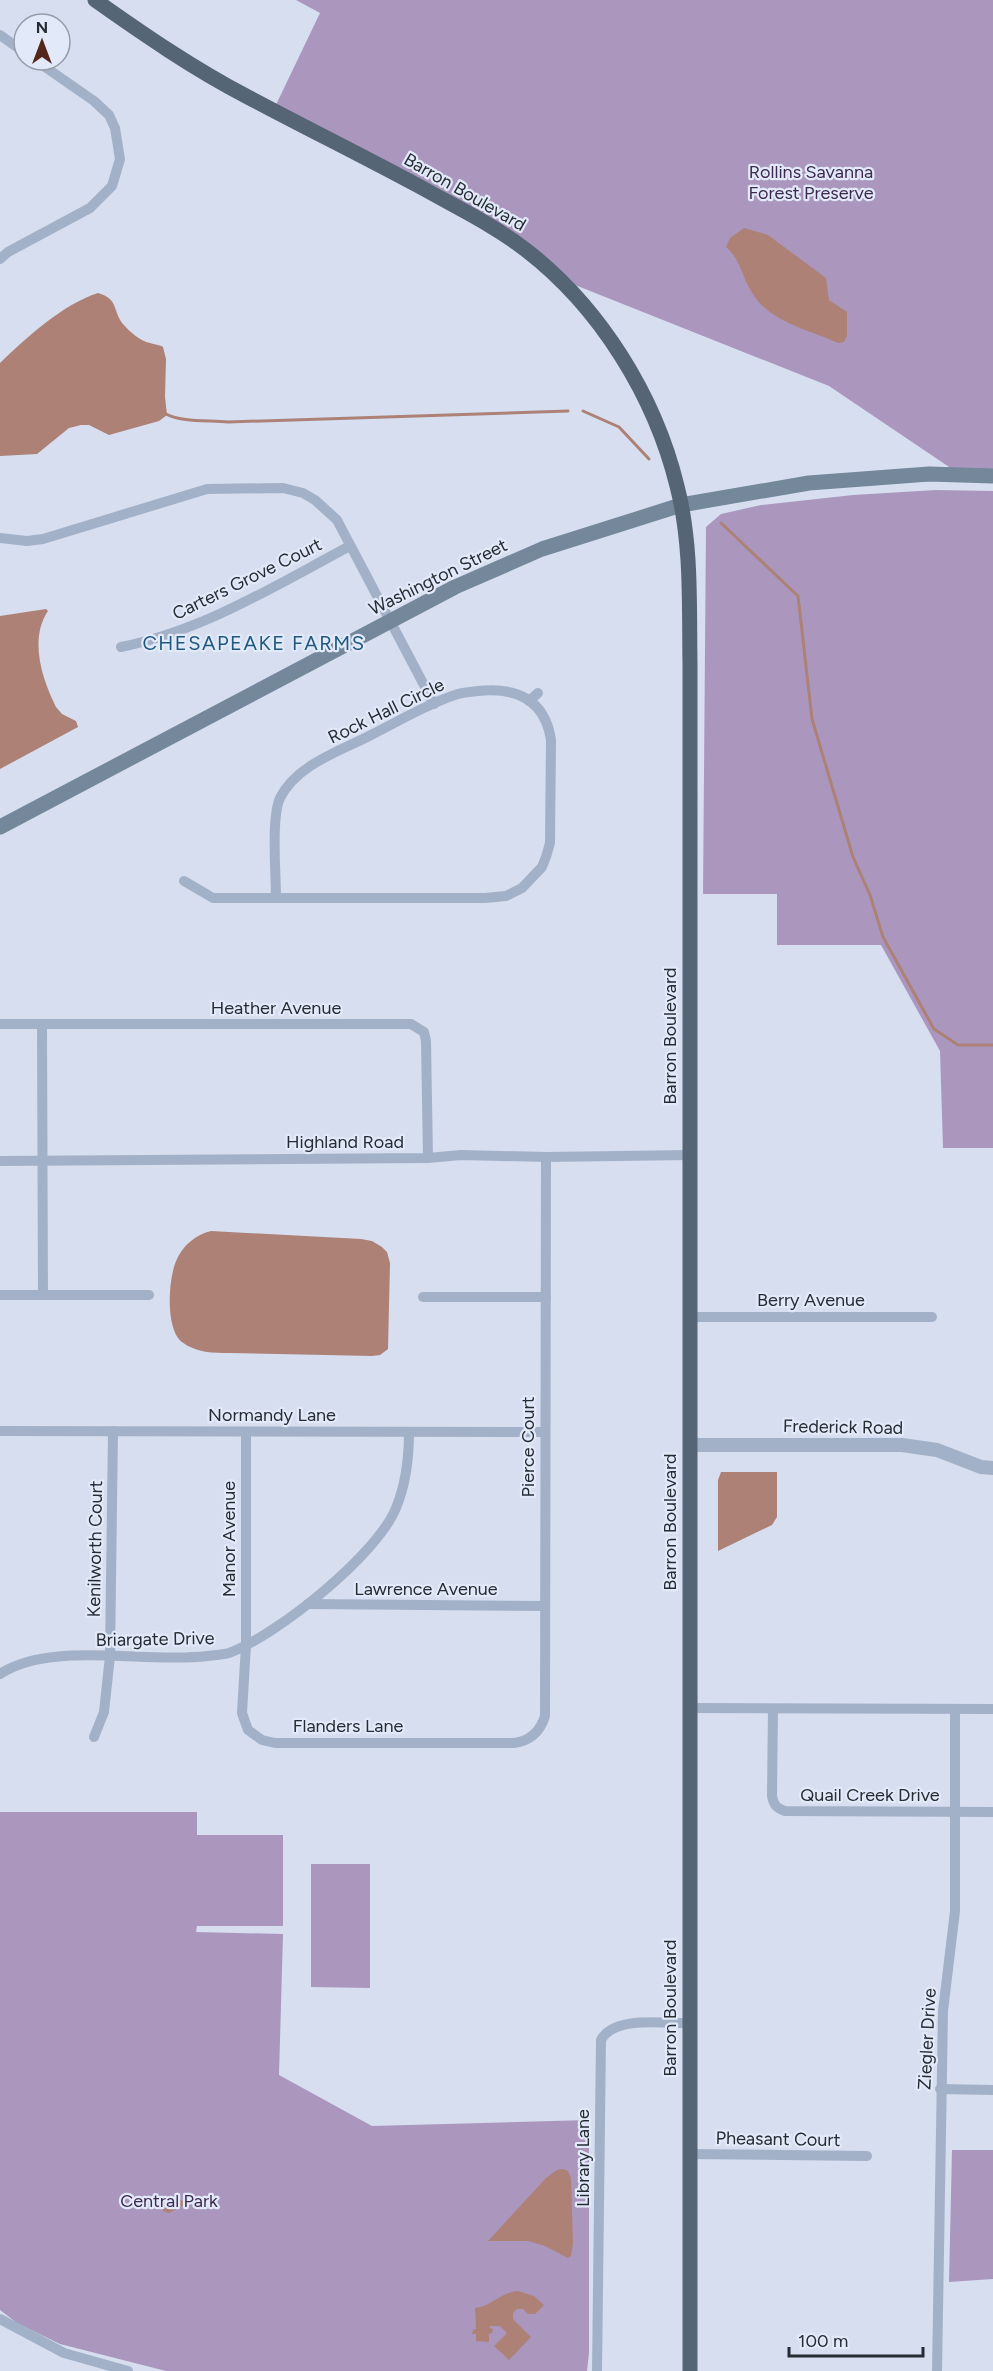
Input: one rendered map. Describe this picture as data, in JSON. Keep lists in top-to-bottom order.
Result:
{
  "streets": {
    "main road": ["Barron Boulevard", "Washington Street"],
    "street": [
      "Carters Grove Court",
      "Rock Hall Circle",
      "Heather Avenue",
      "Highland Road",
      "Berry Avenue",
      "Normandy Lane",
      "Frederick Road",
      "Pierce Court",
      "Manor Avenue",
      "Kenilworth Court",
      "Lawrence Avenue",
      "Briargate Drive",
      "Flanders Lane",
      "Quail Creek Drive",
      "Ziegler Drive",
      "Pheasant Court",
      "Library Lane"
    ]
  },
  "crossings": [
    ["Barron Boulevard", "Washington Street"],
    ["Barron Boulevard", "Highland Road"],
    ["Barron Boulevard", "Berry Avenue"],
    ["Barron Boulevard", "Frederick Road"],
    ["Barron Boulevard", "Pheasant Court"],
    ["Barron Boulevard", "Library Lane"],
    ["Heather Avenue", "Highland Road"],
    ["Highland Road", "Pierce Court"],
    ["Normandy Lane", "Pierce Court"],
    ["Normandy Lane", "Manor Avenue"],
    ["Normandy Lane", "Kenilworth Court"],
    ["Normandy Lane", "Briargate Drive"],
    ["Pierce Court", "Lawrence Avenue"],
    ["Pierce Court", "Flanders Lane"],
    ["Manor Avenue", "Briargate Drive"],
    ["Manor Avenue", "Flanders Lane"],
    ["Kenilworth Court", "Briargate Drive"],
    ["Lawrence Avenue", "Briargate Drive"],
    ["Briargate Drive", "Flanders Lane"],
    ["Quail Creek Drive", "Ziegler Drive"]
  ],
  "districts": ["CHESAPEAKE FARMS"],
  "parks": ["Rollins Savanna Forest Preserve", "Central Park"],
  "scale_bar": "100 m",
  "north": "top"
}
